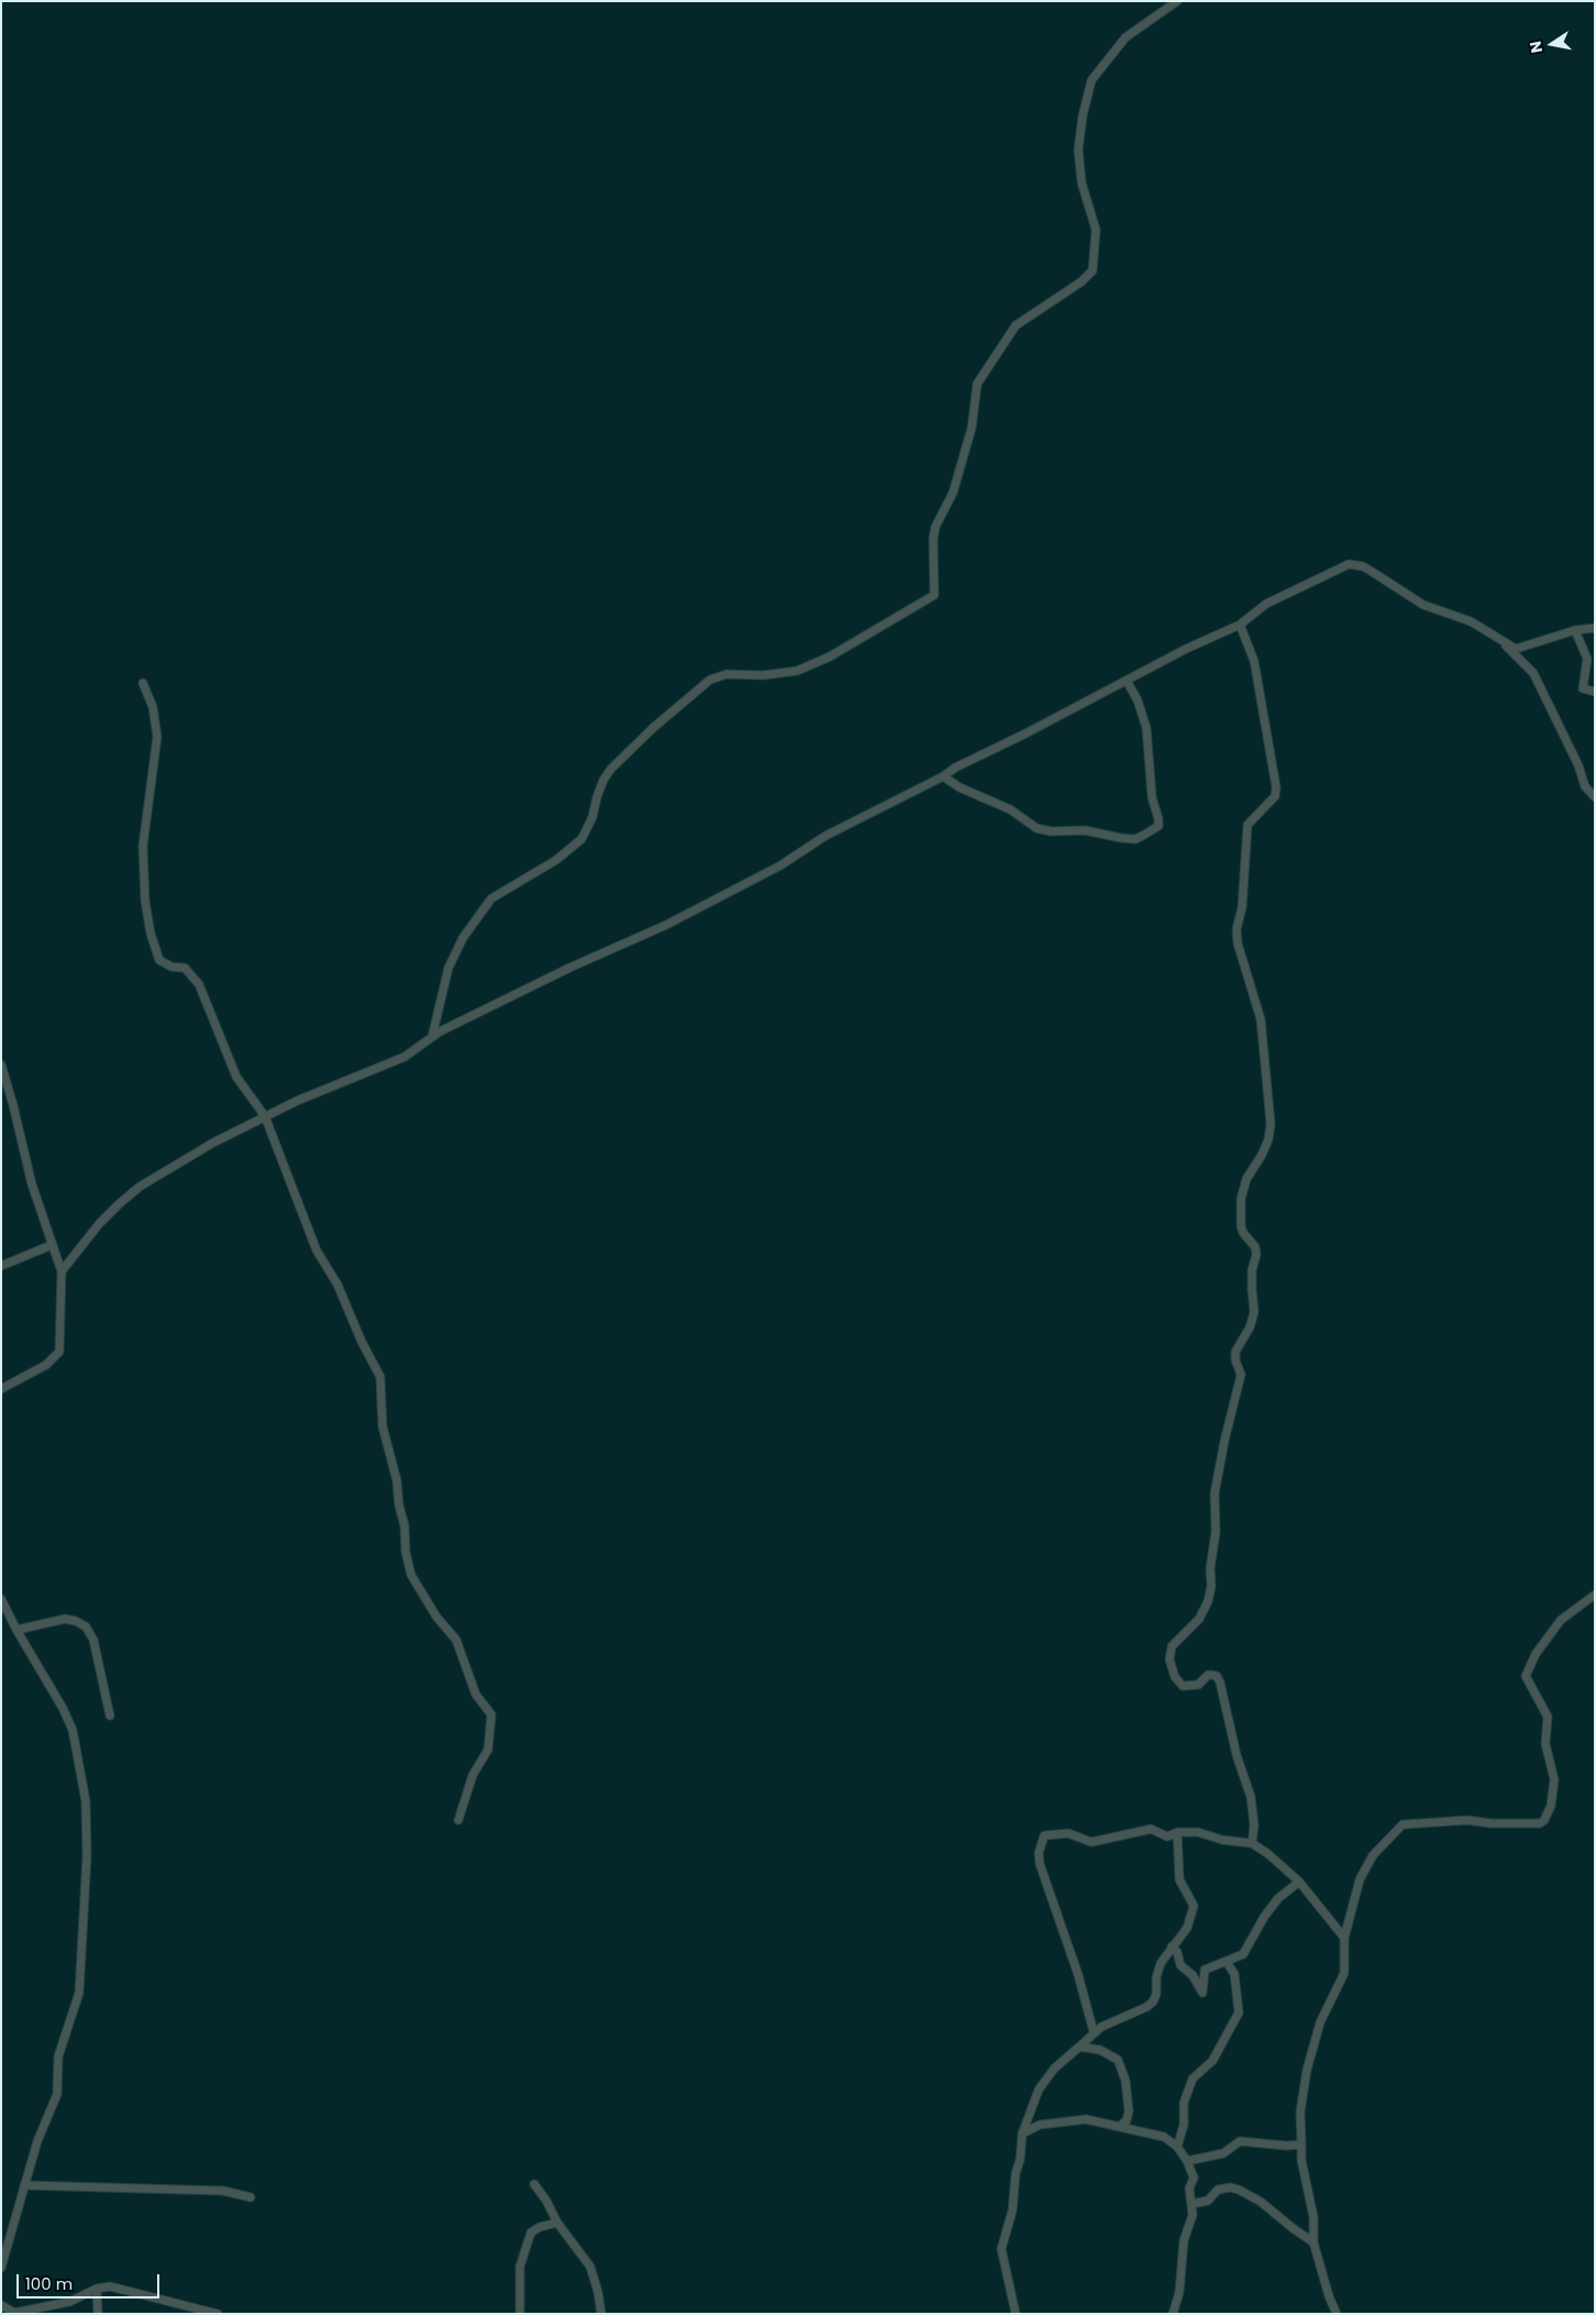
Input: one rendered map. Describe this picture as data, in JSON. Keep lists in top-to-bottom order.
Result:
{
  "scale_bar": "100 m",
  "north": "left"
}
